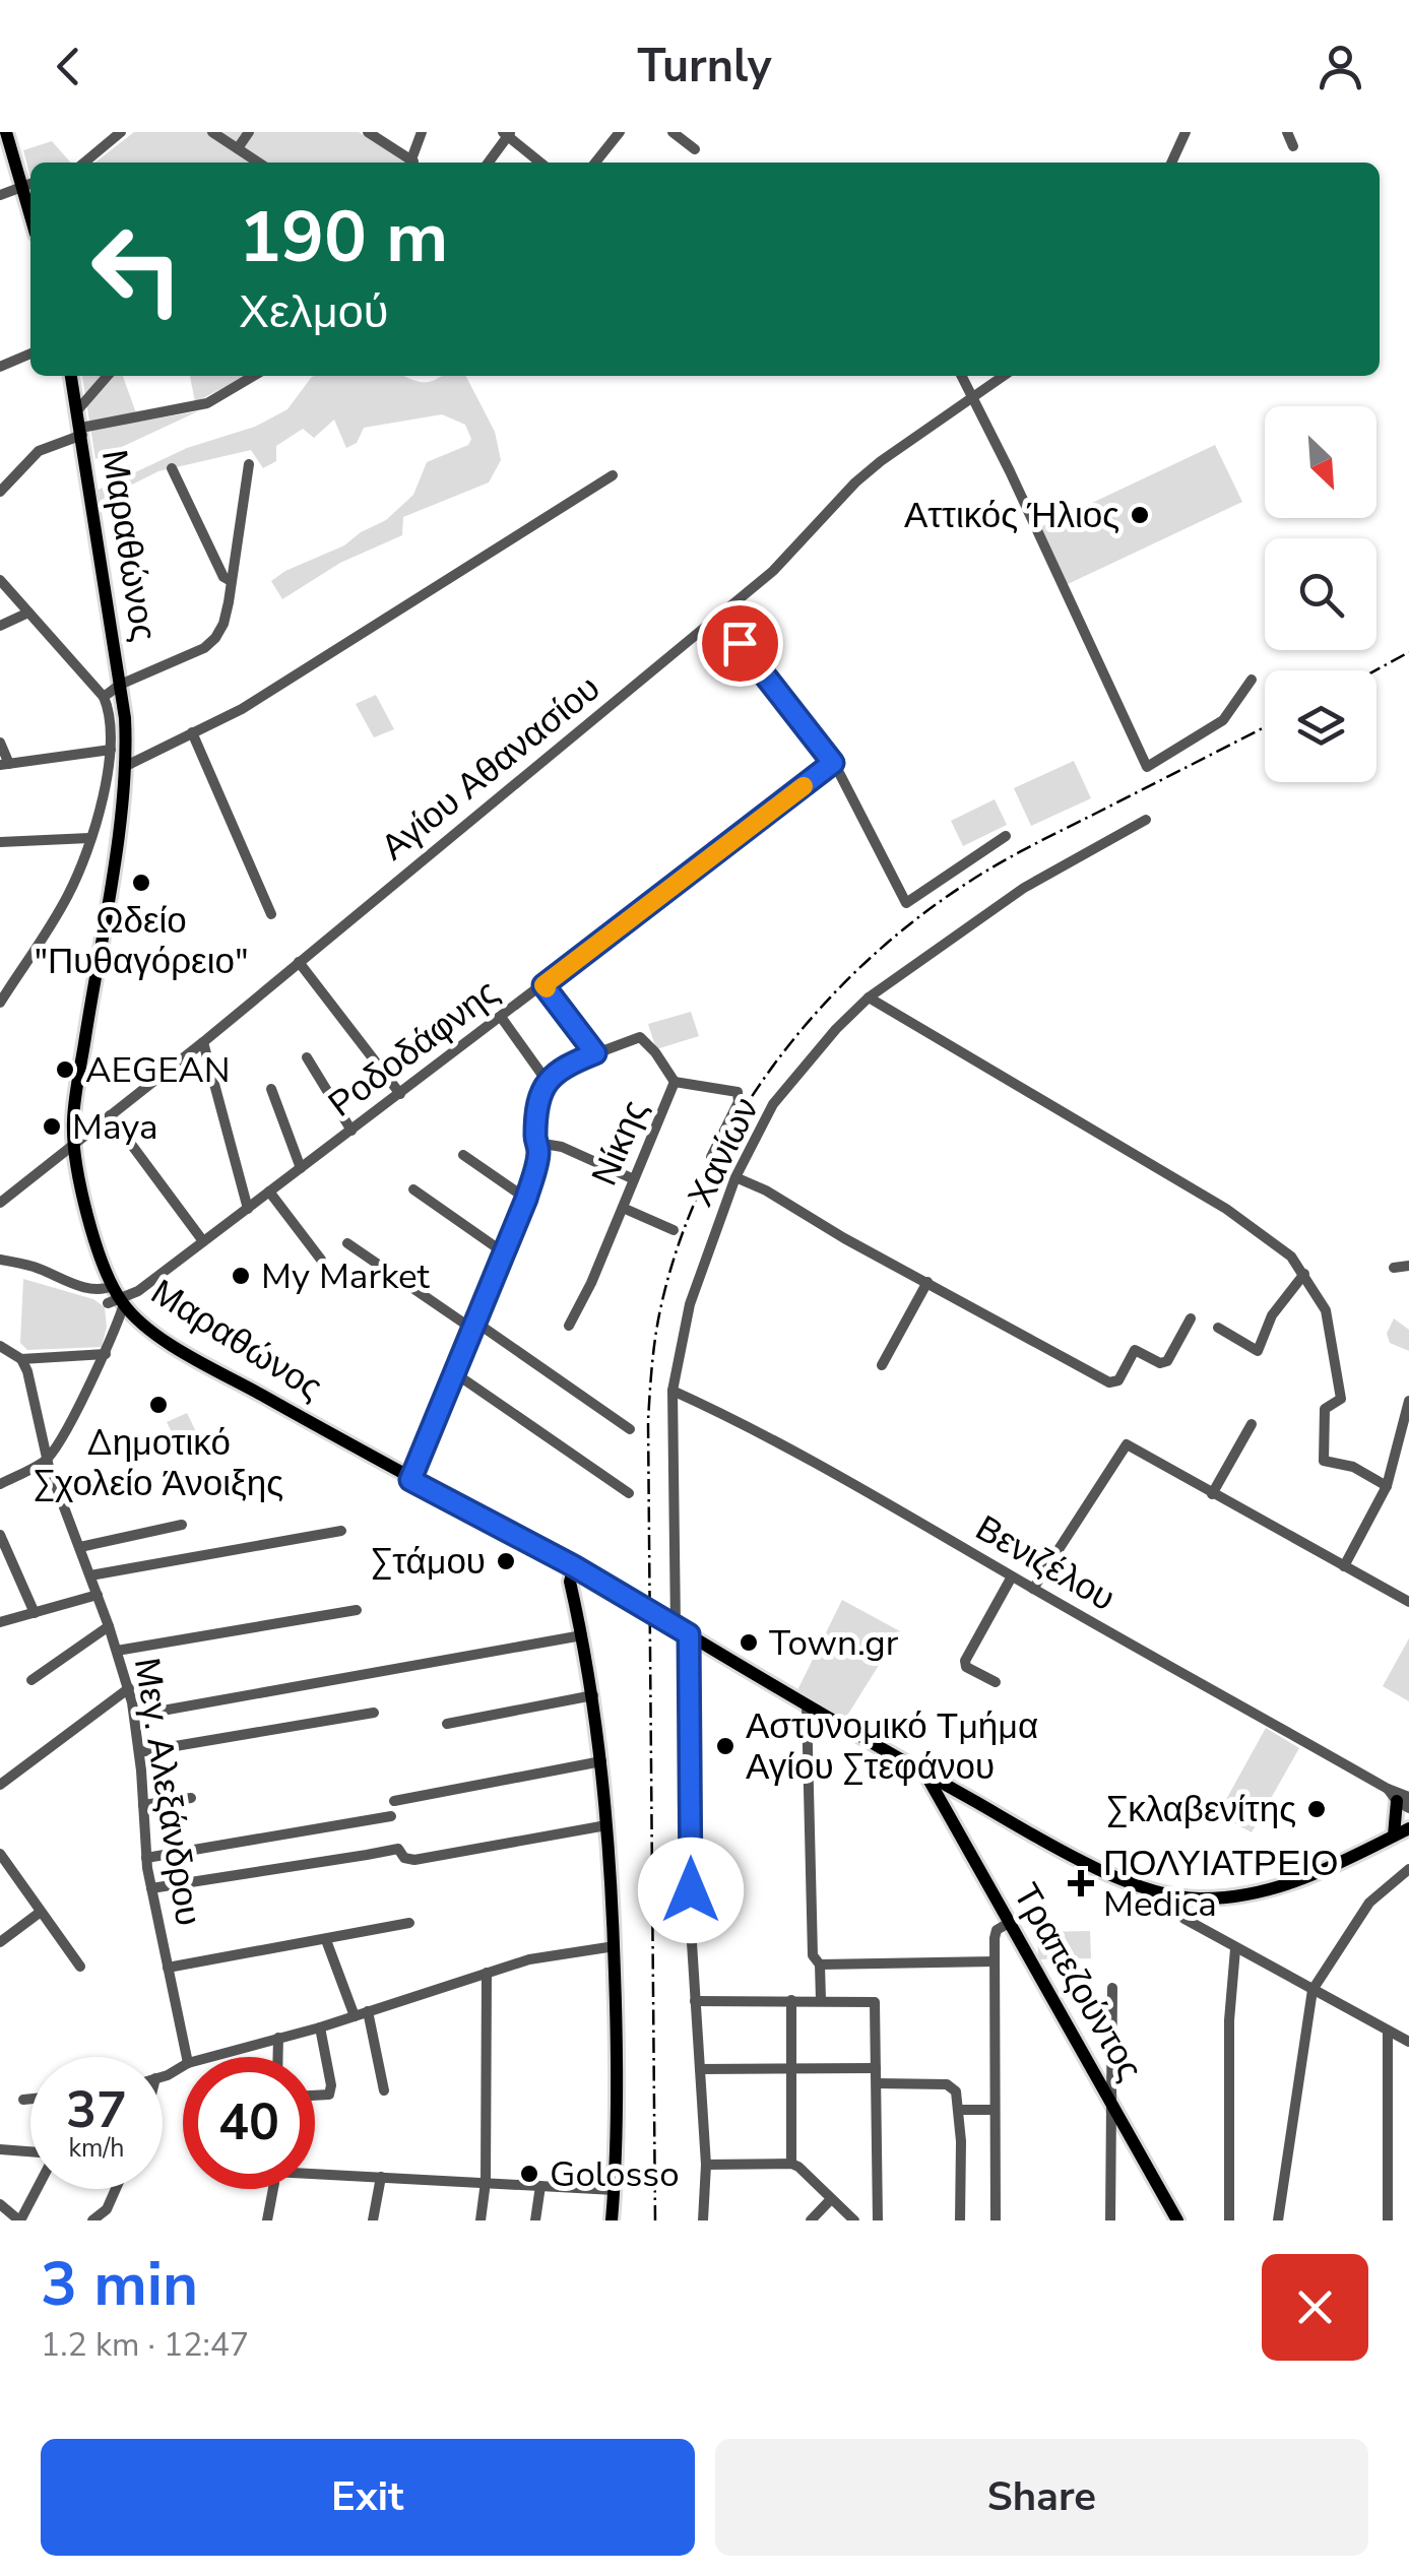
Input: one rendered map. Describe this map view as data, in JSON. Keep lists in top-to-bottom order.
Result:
{
  "streets": {
    "main road": ["Μαραθώνος", "Τραπεζούντος"],
    "street": [
      "Αγίου Αθανασίου",
      "Ροδοδάφνης",
      "Νίκης",
      "Χανίων",
      "Βενιζέλου",
      "Μεγ. Αλεξάνδρου"
    ]
  },
  "crossings": [
    ["Μαραθώνος", "Αγίου Αθανασίου"],
    ["Μαραθώνος", "Ροδοδάφνης"],
    ["Μαραθώνος", "Νίκης"],
    ["Μαραθώνος", "Χανίων"],
    ["Μαραθώνος", "Τραπεζούντος"],
    ["Χανίων", "Βενιζέλου"]
  ],
  "places": {
    "other": [
      "Αττικός Ήλιος",
      "Ωδείο \"Πυθαγόρειο\"",
      "AEGEAN",
      "Maya",
      "My Market",
      "Δημοτικό Σχολείο Άνοιξης",
      "Στάμου",
      "Town.gr",
      "Αστυνομικό Τμήμα Αγίου Στεφάνου",
      "Σκλαβενίτης",
      "Golosso"
    ],
    "health": ["ΠΟΛΥΙΑΤΡΕΙΟ Medica"]
  },
  "north": "bottom right",
  "page": {
    "header": "Turnly",
    "turn": ["190 m", "Χελμού"],
    "speed": "37 km/h",
    "limit": "40",
    "heading": ["3 min", "1.2 km · 12:47"],
    "buttons": ["Exit", "Share"]
  }
}
